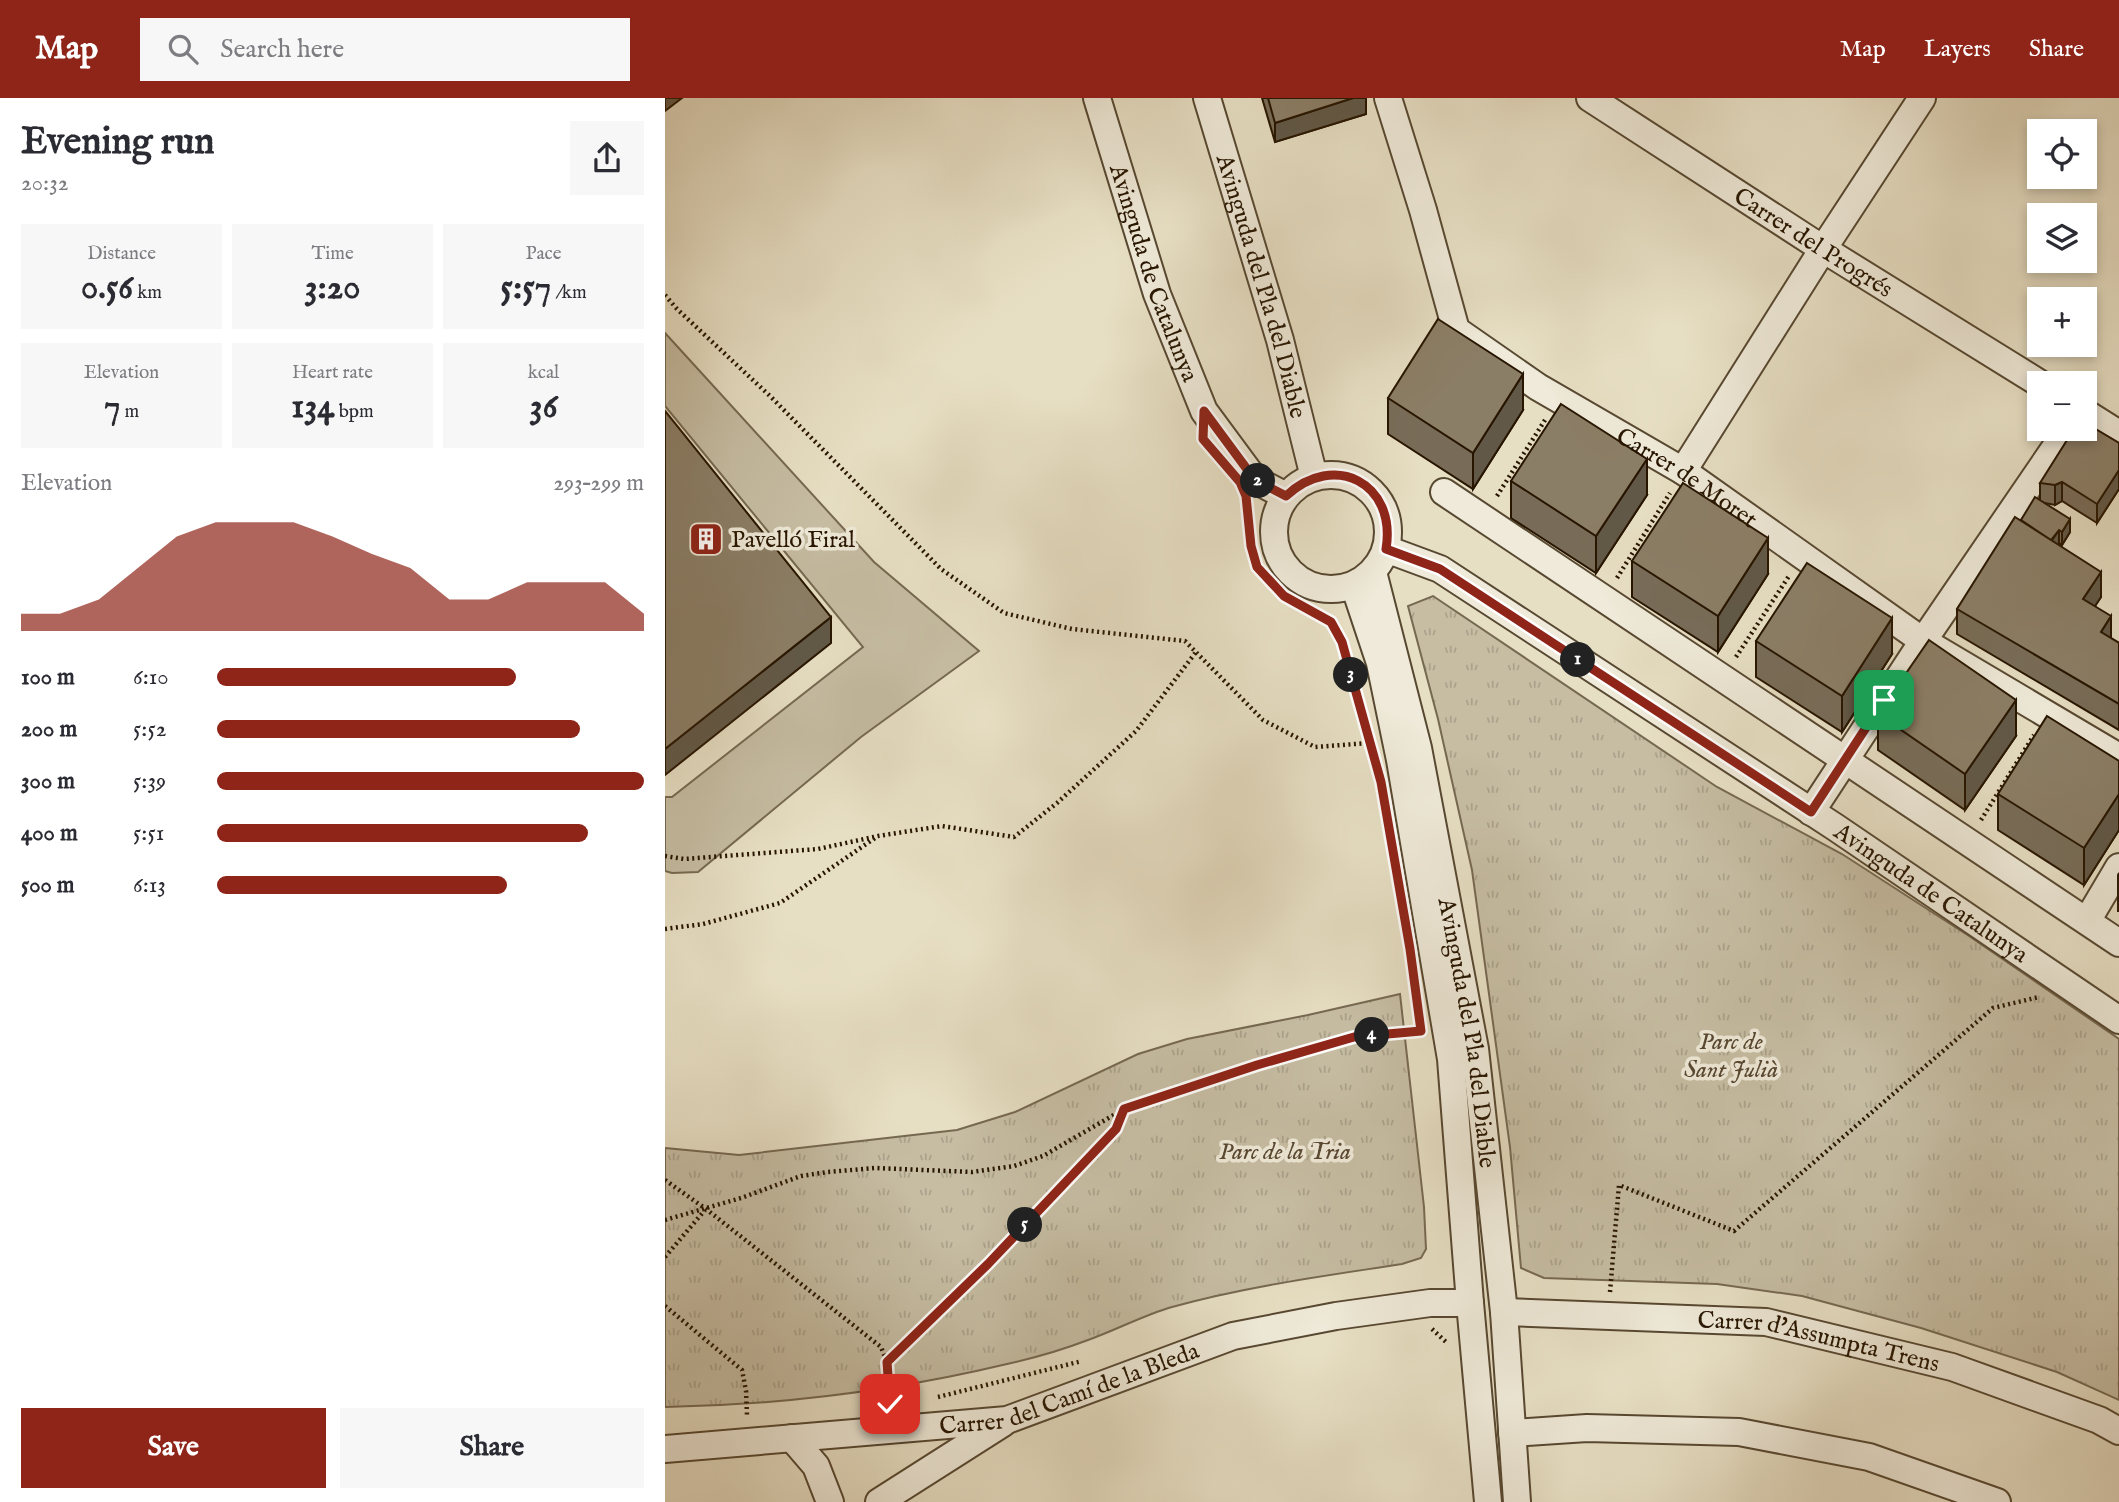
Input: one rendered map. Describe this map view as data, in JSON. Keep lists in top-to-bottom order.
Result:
{
  "streets": {
    "street": [
      "Carrer del Progrés",
      "Avinguda de Catalunya",
      "Avinguda del Pla del Diable",
      "Carrer de Moret",
      "Carrer d'Assumpta Trens",
      "Carrer del Camí de la Bleda"
    ]
  },
  "crossings": [
    ["Avinguda de Catalunya", "Avinguda del Pla del Diable"],
    ["Avinguda del Pla del Diable", "Carrer d'Assumpta Trens"],
    ["Avinguda del Pla del Diable", "Carrer del Camí de la Bleda"]
  ],
  "parks": ["Parc de Sant Julià", "Parc de la Tria"],
  "places": {
    "building": ["Pavelló Firal"]
  },
  "page": {
    "header": "Map",
    "search": "Search here",
    "nav": ["Map", "Layers", "Share"],
    "heading": ["Evening run", "20:32"],
    "map_buttons": ["+", "−"],
    "stats": [
      ["Distance", "0.56 km"],
      ["Time", "3:20"],
      ["Pace", "5:57 /km"],
      ["Elevation", "7 m"],
      ["Heart rate", "134 bpm"],
      ["kcal", "36"]
    ],
    "chart": ["Elevation", "293–299 m"],
    "pins": [
      "2",
      "1",
      "3",
      "4",
      "5"
    ],
    "list": [
      {
        "name": "100 m",
        "note": "6:10"
      },
      {
        "name": "200 m",
        "note": "5:52"
      },
      {
        "name": "300 m",
        "note": "5:39"
      },
      {
        "name": "400 m",
        "note": "5:51"
      },
      {
        "name": "500 m",
        "note": "6:13"
      }
    ],
    "buttons": ["Save", "Share"]
  }
}
